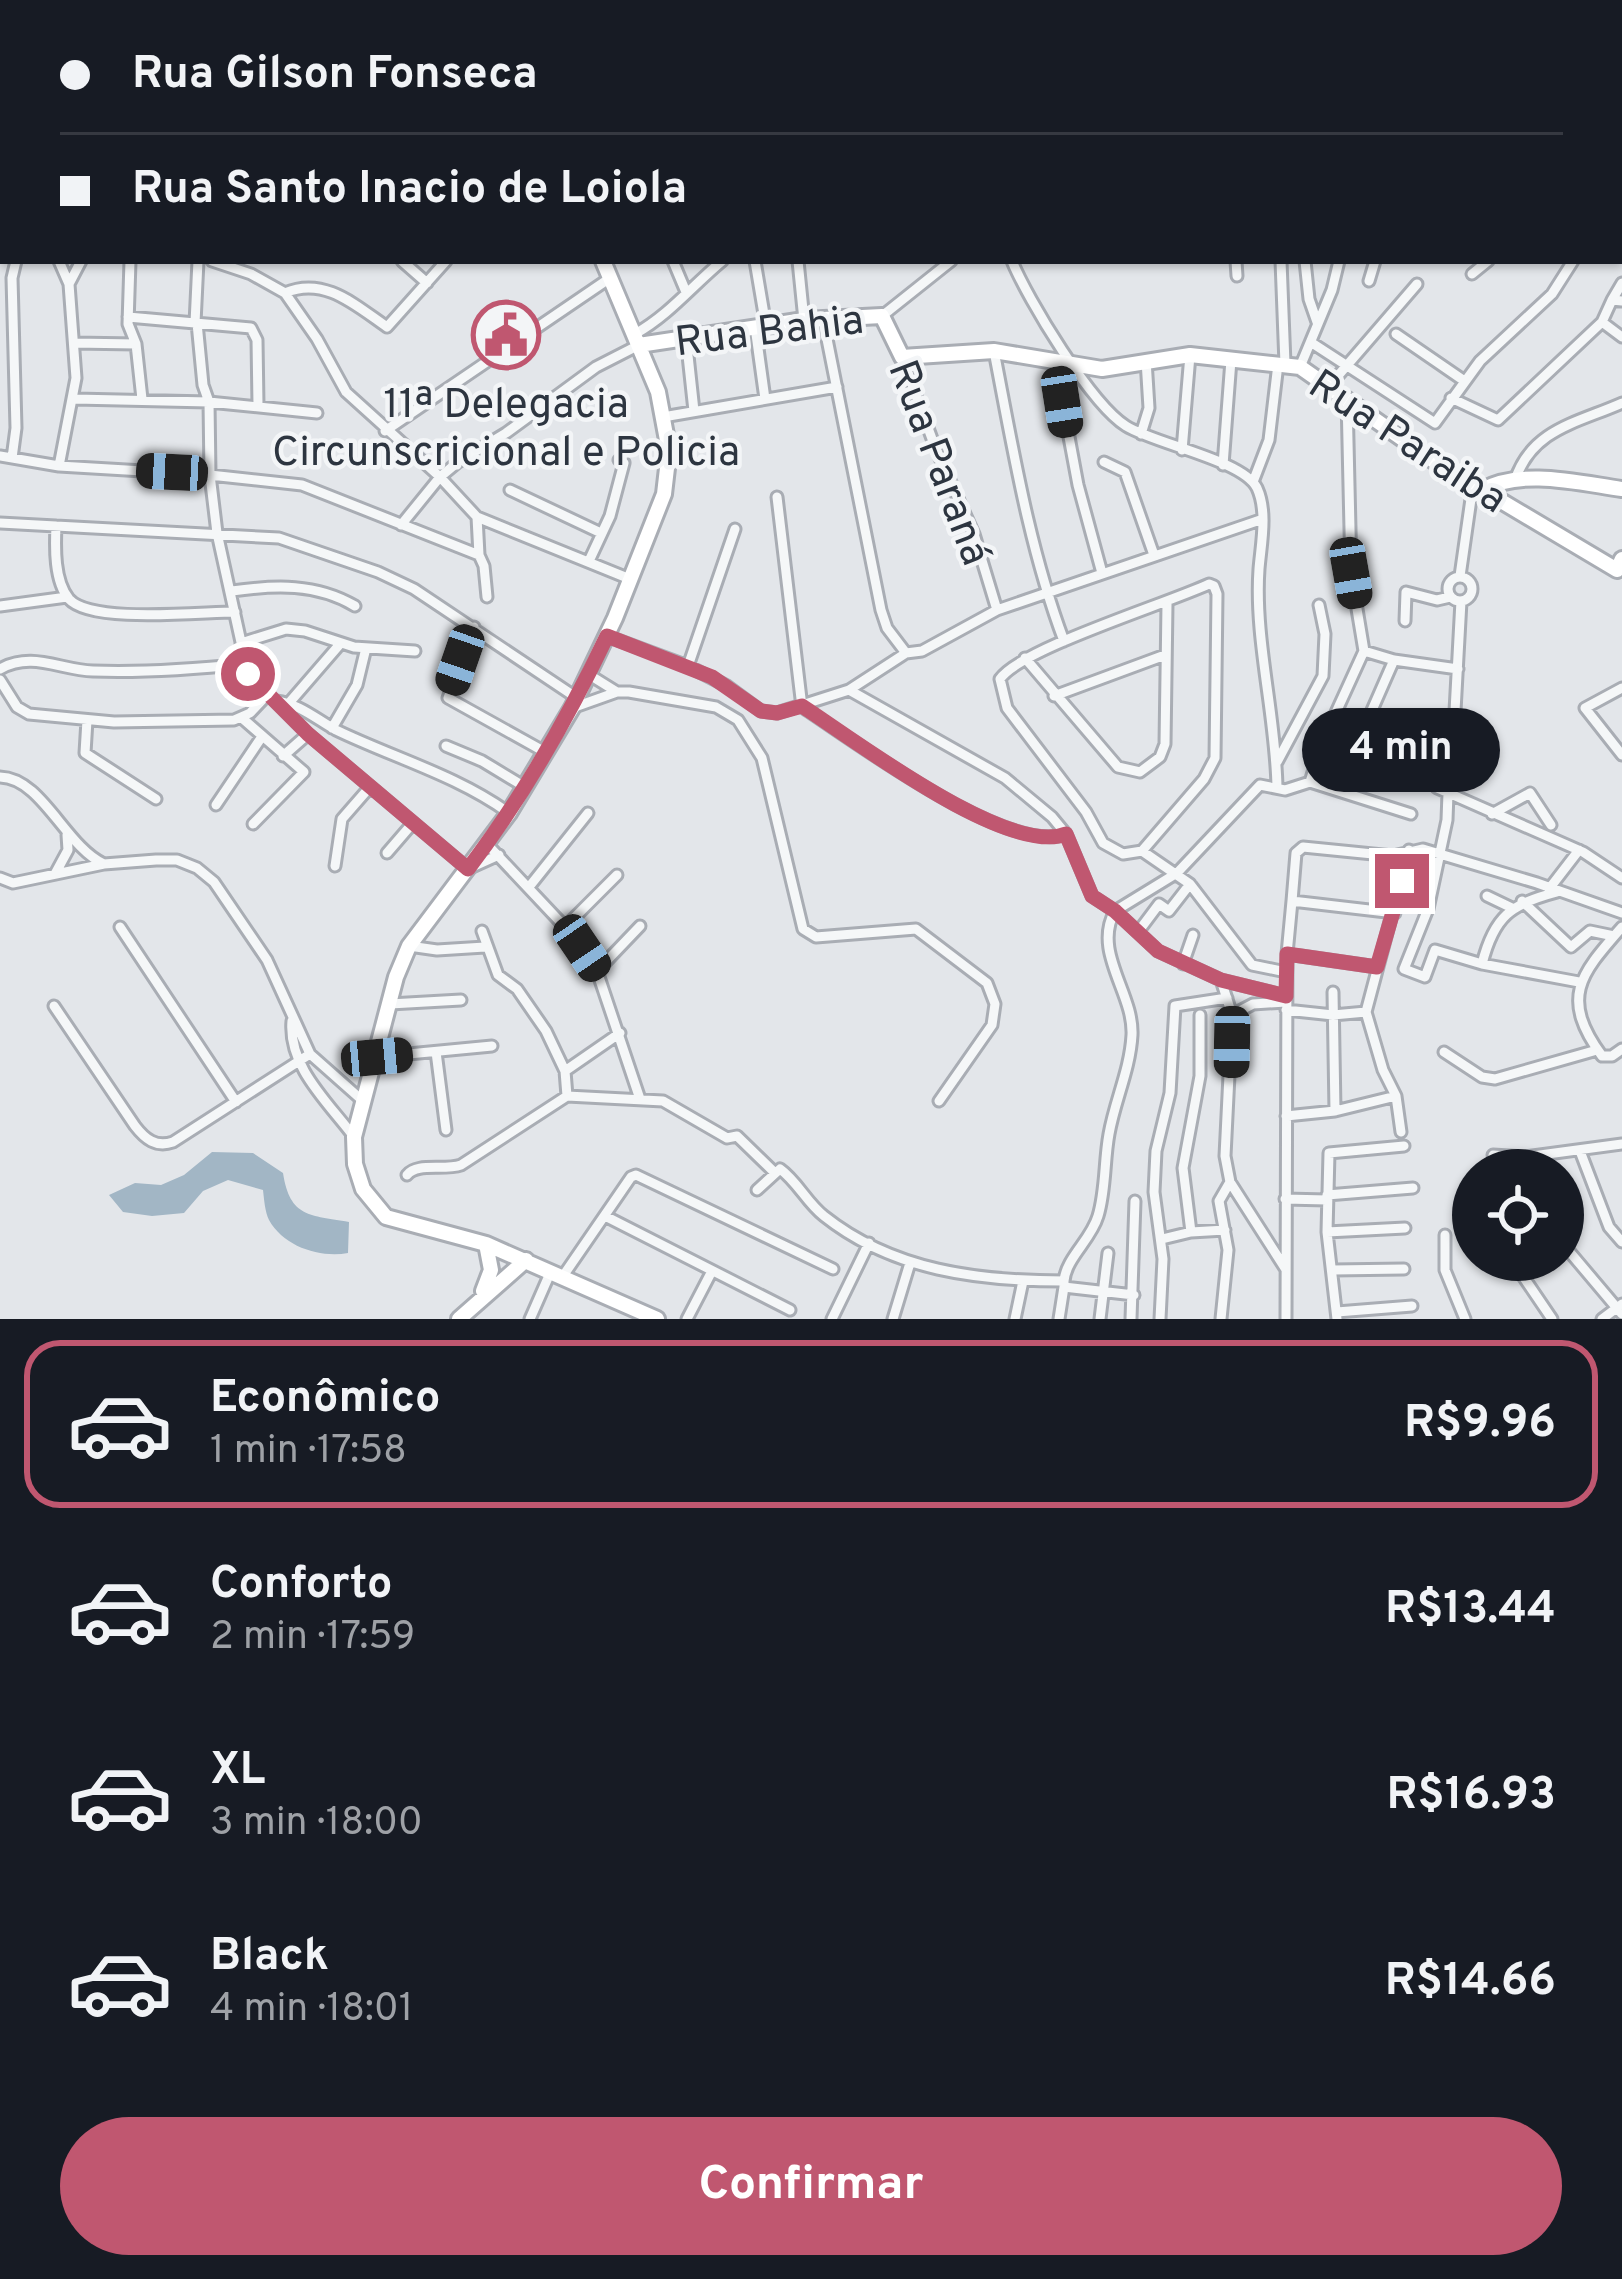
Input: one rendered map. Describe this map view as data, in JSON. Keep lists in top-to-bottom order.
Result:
{
  "streets": {
    "main road": ["Rua Bahia", "Rua Paraiba", "Rua Paraná"]
  },
  "crossings": [
    ["Rua Bahia", "Rua Paraná"],
    ["Rua Paraiba", "Rua Paraná"]
  ],
  "places": {
    "public building": ["11ª Delegacia Circunscricional e Policia"]
  },
  "page": {
    "banner": ["Rua Gilson Fonseca", "Rua Santo Inacio de Loiola"],
    "bubble": "4 min",
    "list": [
      {
        "name": "Econômico",
        "note": "1 min · 17:58",
        "value": "R$9.96"
      },
      {
        "name": "Conforto",
        "note": "2 min · 17:59",
        "value": "R$13.44"
      },
      {
        "name": "XL",
        "note": "3 min · 18:00",
        "value": "R$16.93"
      },
      {
        "name": "Black",
        "note": "4 min · 18:01",
        "value": "R$14.66"
      }
    ],
    "buttons": "Confirmar"
  }
}
